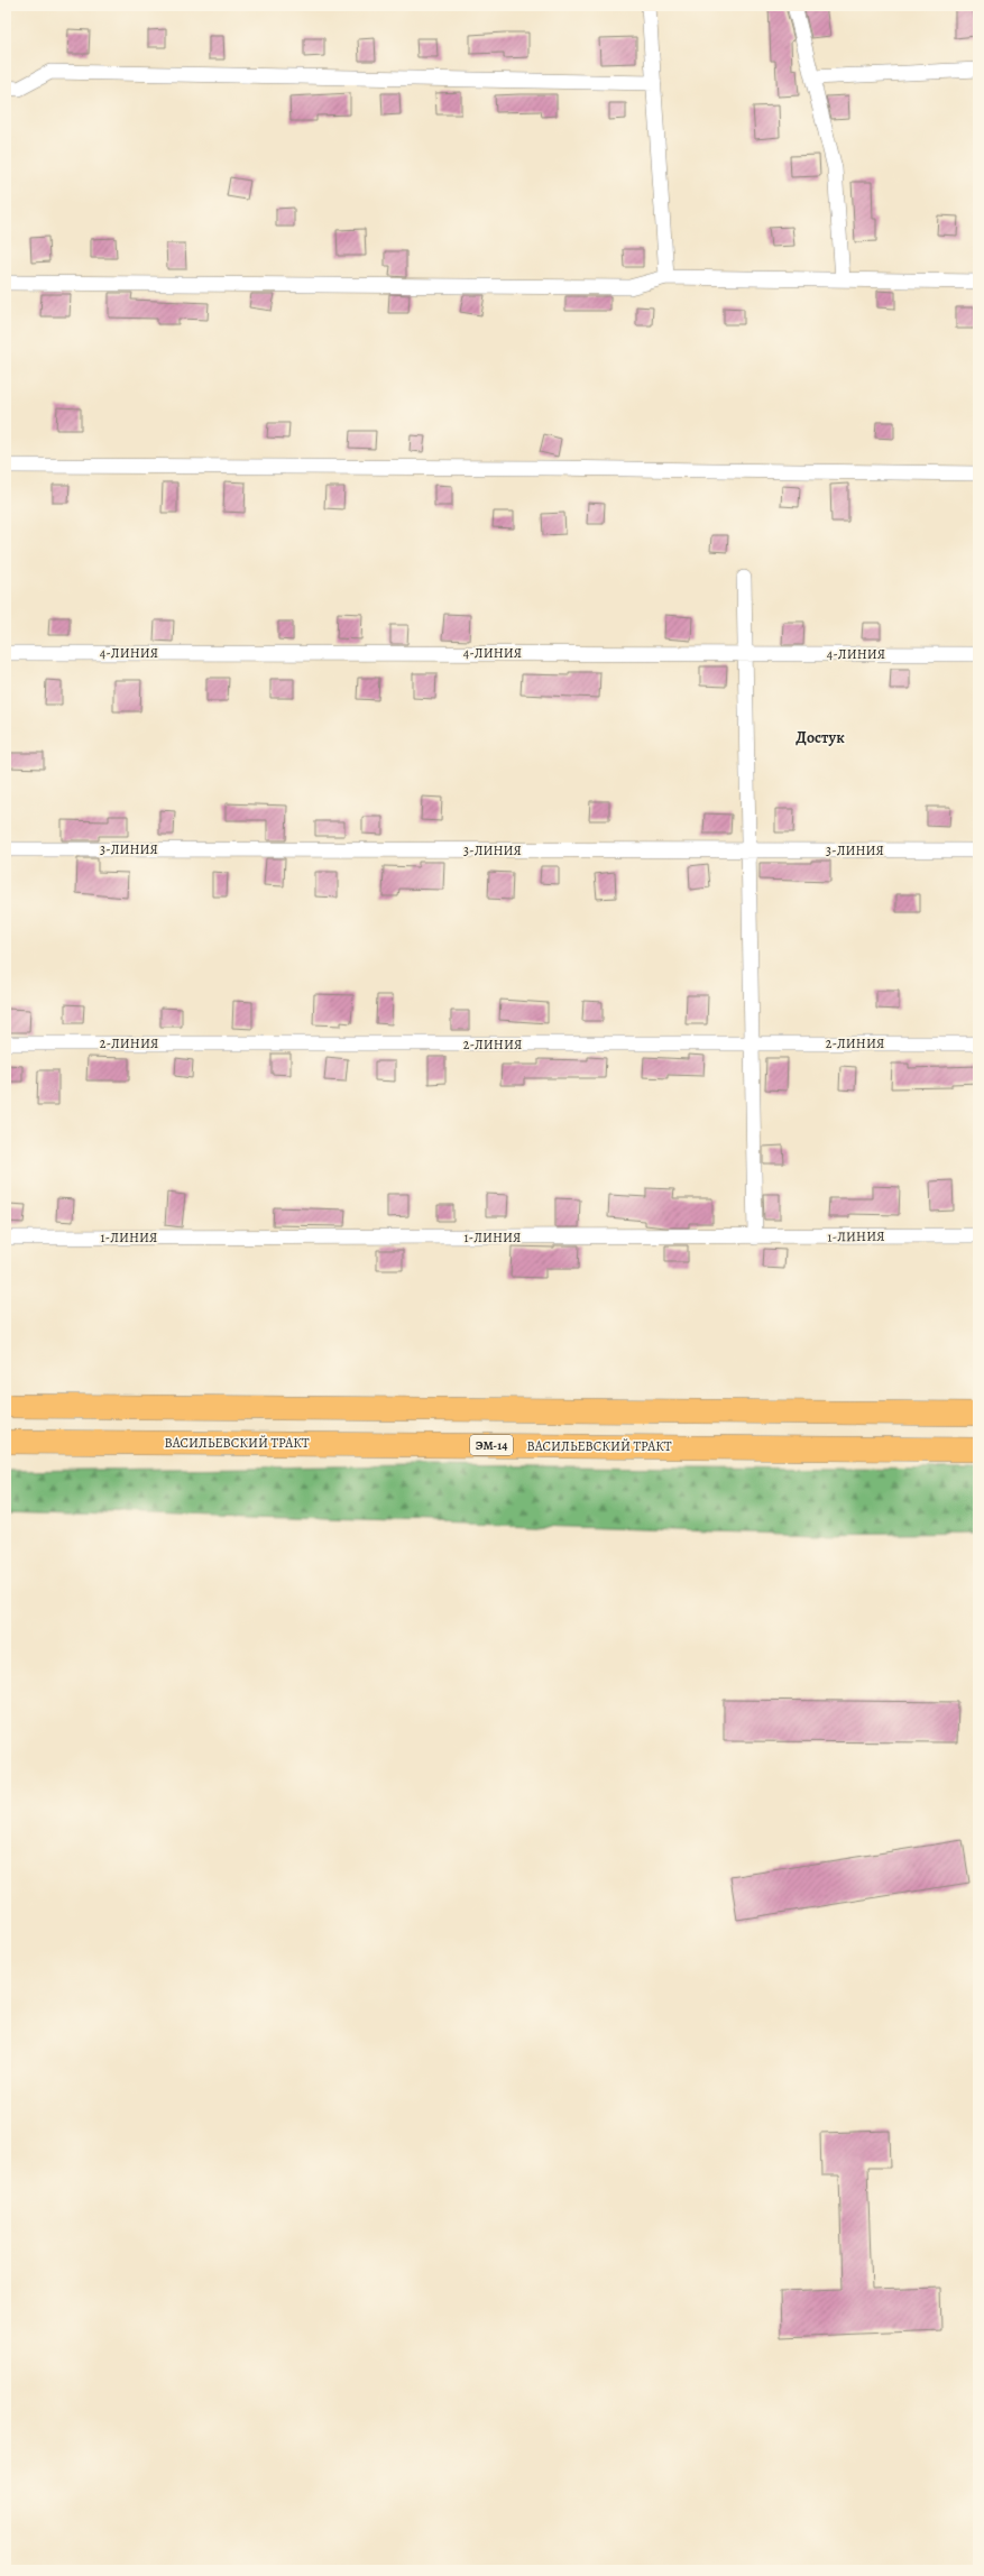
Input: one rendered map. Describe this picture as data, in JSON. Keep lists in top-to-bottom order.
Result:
{
  "streets": {
    "main road": ["ВАСИЛЬЕВСКИЙ ТРАКТ", "ЭМ-14"],
    "street": [
      "4-ЛИНИЯ",
      "3-ЛИНИЯ",
      "2-ЛИНИЯ",
      "1-ЛИНИЯ"
    ]
  },
  "districts": ["Достук"]
}
